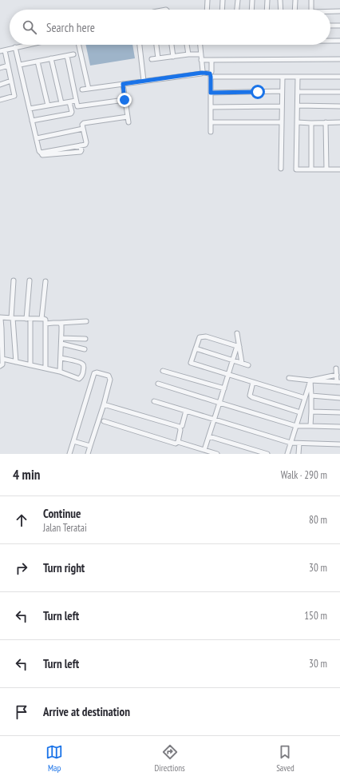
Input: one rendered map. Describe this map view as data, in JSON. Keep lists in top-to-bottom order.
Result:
{
  "page": {
    "search": "Search here",
    "heading": ["4 min", "Walk · 290 m"],
    "list": [
      ["Continue", "Jalan Teratai", "80 m"],
      ["Turn right", "30 m"],
      ["Turn left", "150 m"],
      ["Turn left", "30 m"],
      "Arrive at destination"
    ],
    "nav": ["Map", "Directions", "Saved"]
  }
}
